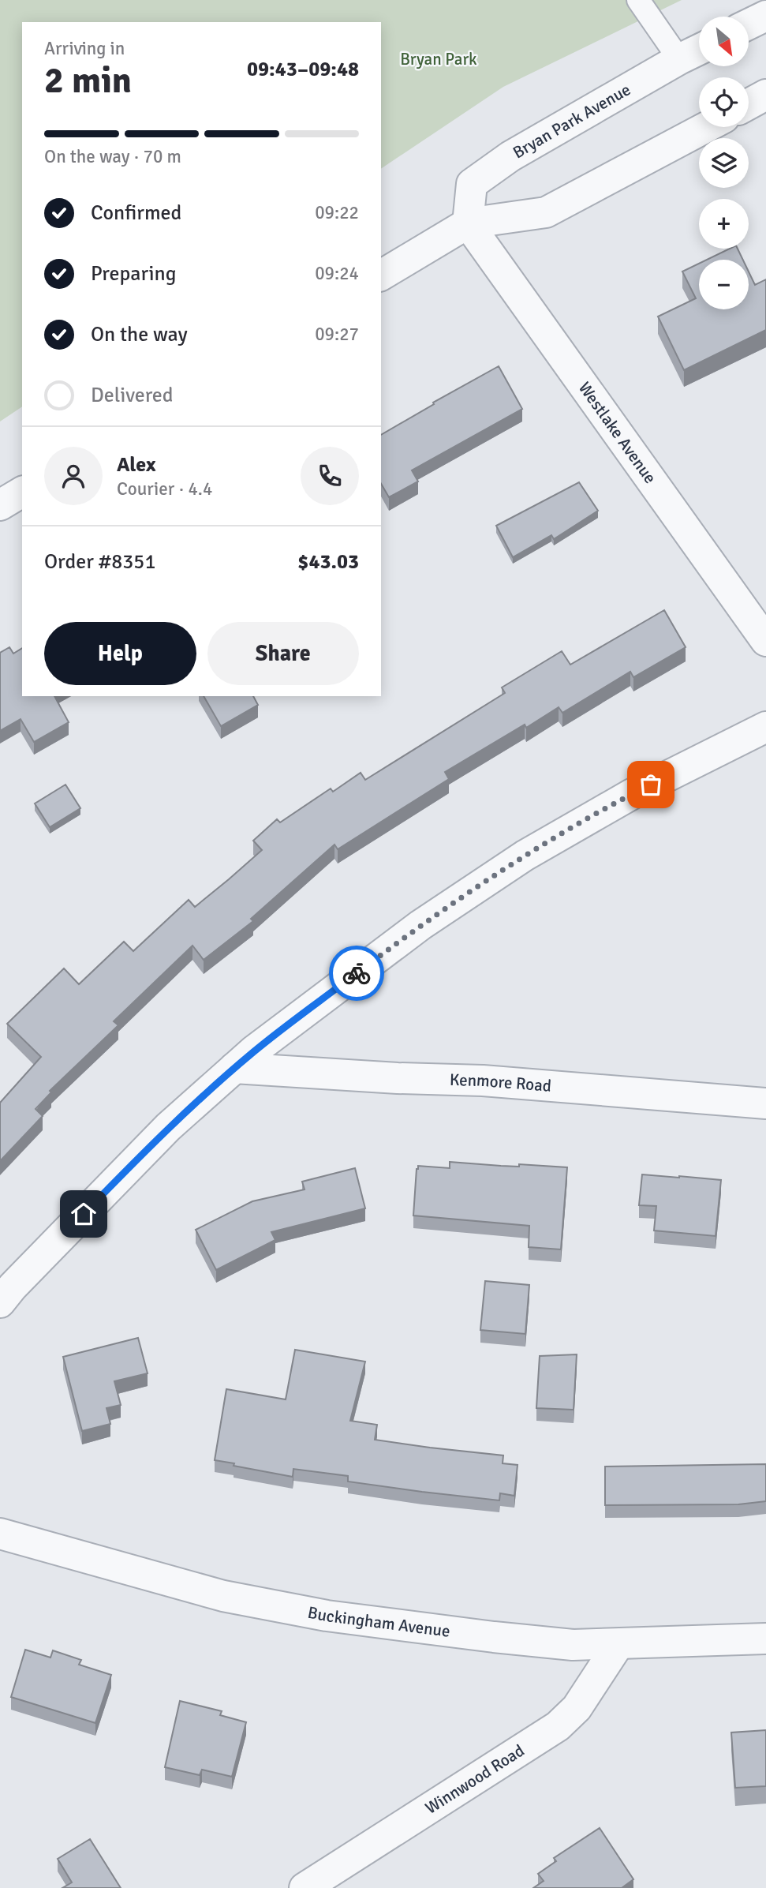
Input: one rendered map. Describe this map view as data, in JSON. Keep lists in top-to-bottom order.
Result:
{
  "streets": {
    "street": [
      "Bryan Park Avenue",
      "Westlake Avenue",
      "Kenmore Road",
      "Buckingham Avenue",
      "Winnwood Road"
    ]
  },
  "crossings": [
    ["Bryan Park Avenue", "Westlake Avenue"],
    ["Buckingham Avenue", "Winnwood Road"]
  ],
  "parks": ["Bryan Park"],
  "north": "bottom right",
  "page": {
    "map_buttons": ["+", "−"],
    "heading": ["2 min", "Arriving in", "09:43–09:48"],
    "panel": [
      "Alex",
      "Courier · 4.4",
      "Order #8351",
      "$43.03"
    ],
    "bar": "On the way · 70 m",
    "list": [
      ["Confirmed", "09:22"],
      ["Preparing", "09:24"],
      ["On the way", "09:27"],
      "Delivered"
    ],
    "buttons": ["Help", "Share"]
  }
}
